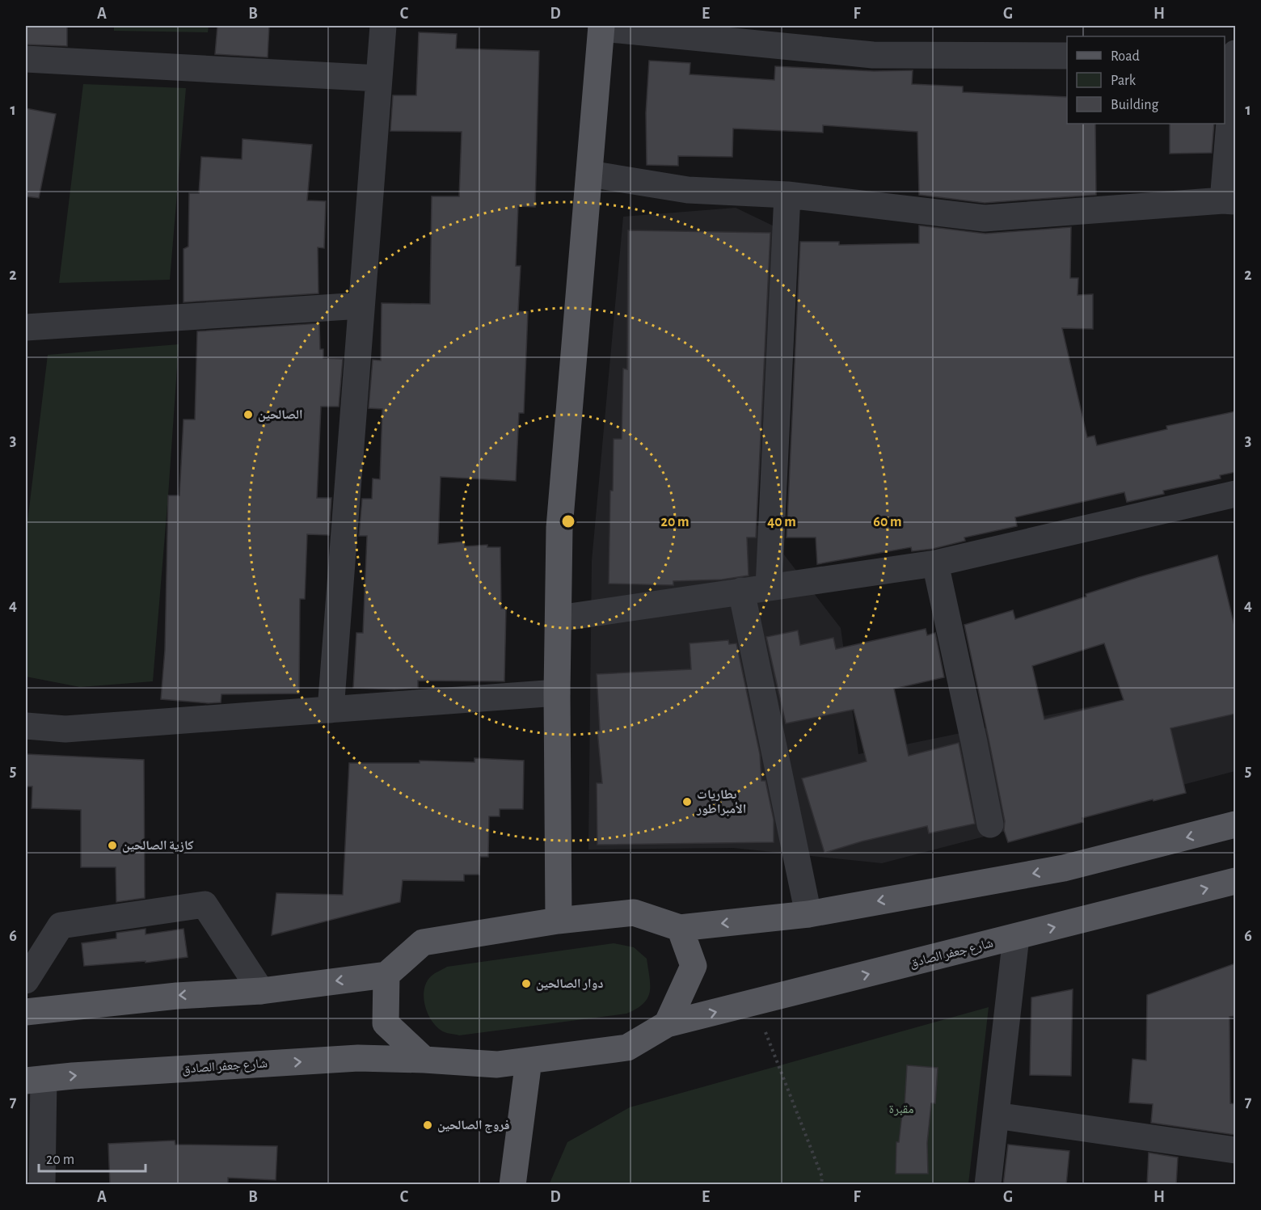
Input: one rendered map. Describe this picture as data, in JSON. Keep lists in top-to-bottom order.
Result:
{
  "streets": {
    "main road": ["شارع جعفر الصادق"]
  },
  "parks": ["مقبرة"],
  "places": [
    "الصالحين",
    "بطاريات الأمبراطور",
    "كازية الصالحين",
    "دوار الصالحين",
    "فروج الصالحين"
  ],
  "legend": ["Road", "Park", "Building"],
  "scale_bar": "20 m",
  "grid": {
    "columns": [
      "A",
      "B",
      "C",
      "D",
      "E",
      "F",
      "G",
      "H"
    ],
    "rows": [
      "1",
      "2",
      "3",
      "4",
      "5",
      "6",
      "7"
    ]
  },
  "rings": ["20 m", "40 m", "60 m"]
}
